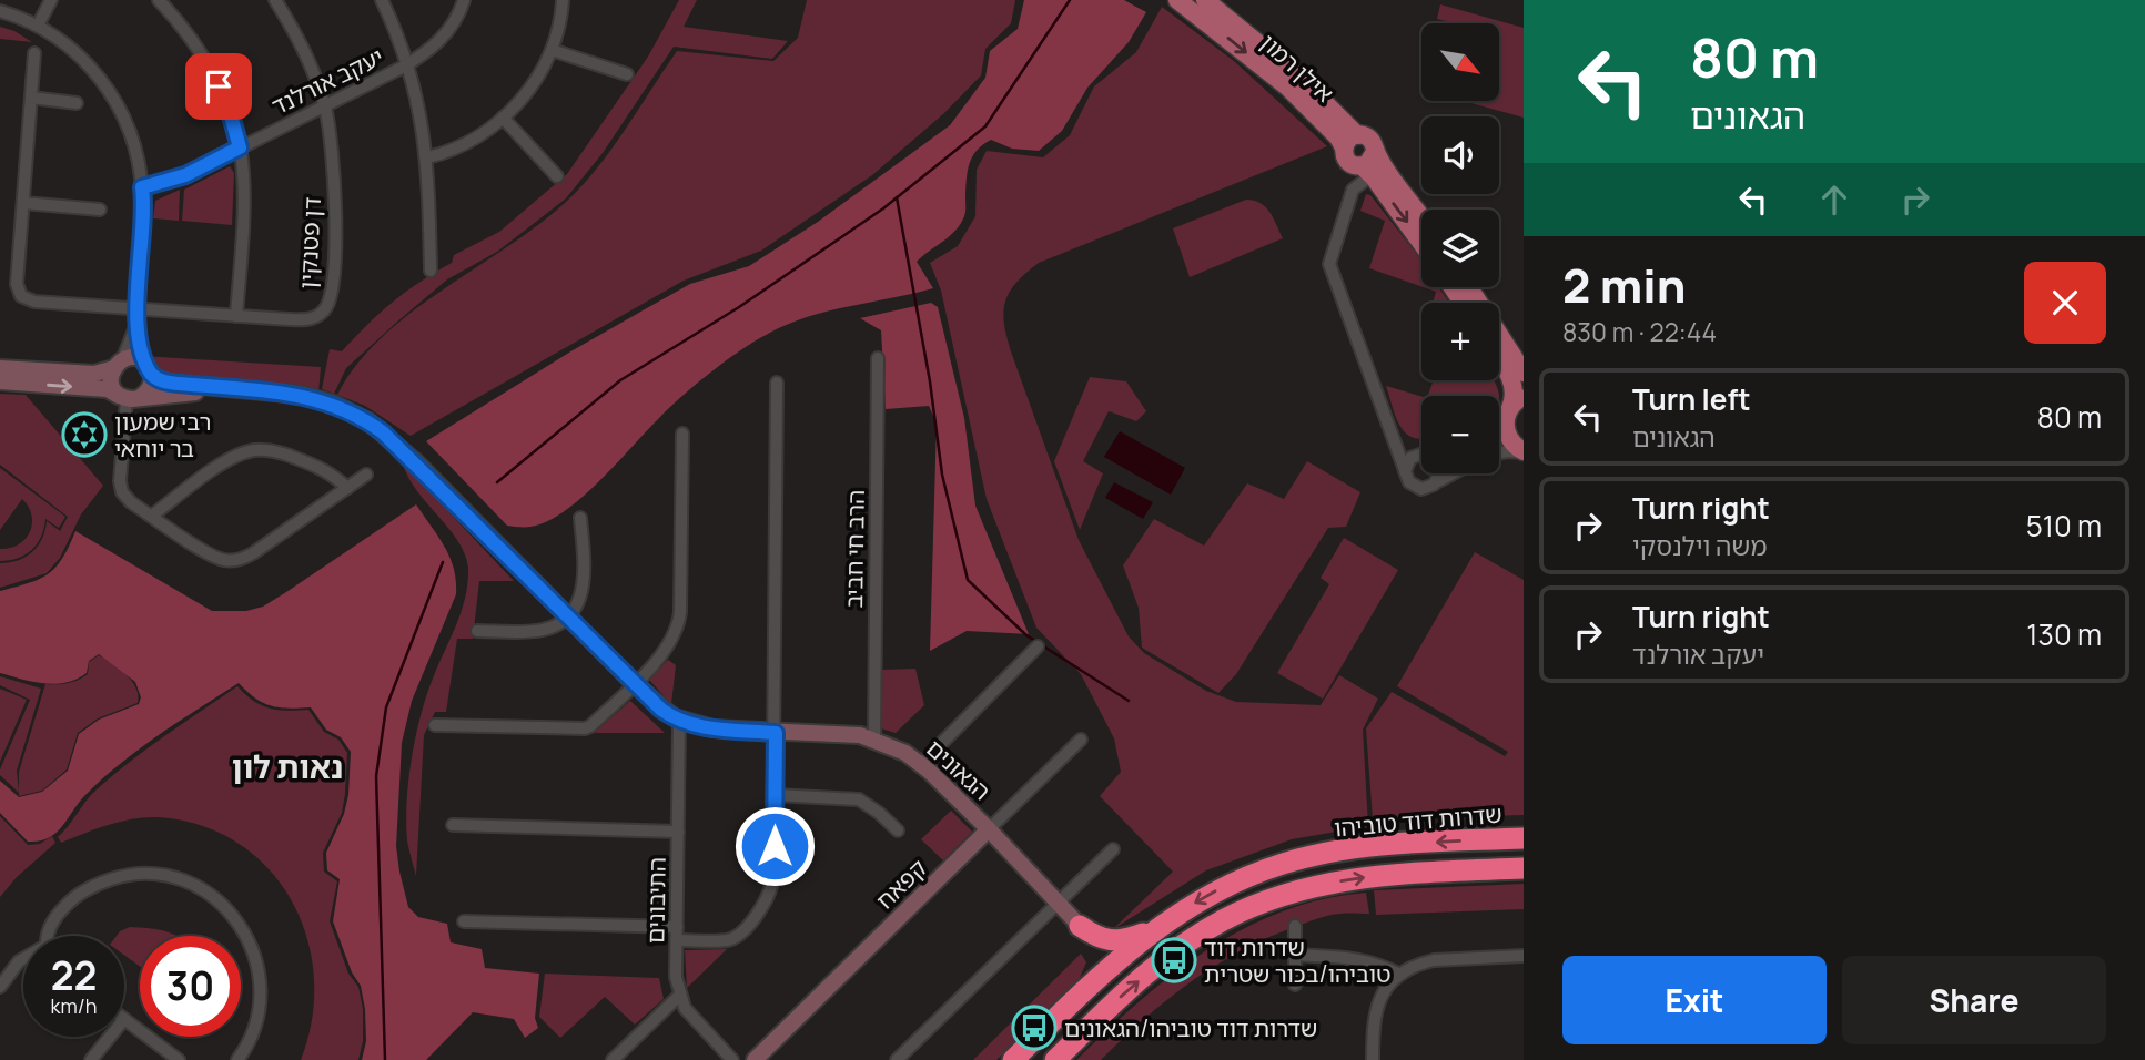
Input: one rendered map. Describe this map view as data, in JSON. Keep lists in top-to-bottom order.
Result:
{
  "streets": {
    "highway": ["שדרות דוד טוביהו"],
    "main road": ["אילן רמון"],
    "street": [
      "יעקב אורלנד",
      "דן פטנקין",
      "הרב חי חביב",
      "הגאונים",
      "קפאח",
      "התיבונים"
    ]
  },
  "crossings": [
    ["יעקב אורלנד", "דן פטנקין"],
    ["הרב חי חביב", "הגאונים"],
    ["הגאונים", "קפאח"],
    ["הגאונים", "התיבונים"]
  ],
  "districts": ["נאות לון"],
  "places": {
    "synagogue": ["רבי שמעון בר יוחאי"],
    "bus stop": ["שדרות דוד טוביהו/בכור שטרית", "שדרות דוד טוביהו/הגאונים"]
  },
  "north": "bottom right",
  "page": {
    "turn": ["80 m", "הגאונים"],
    "map_buttons": ["+", "−"],
    "heading": ["2 min", "830 m · 22:44"],
    "list": [
      {
        "name": "Turn left",
        "note": "הגאונים",
        "value": "80 m"
      },
      {
        "name": "Turn right",
        "note": "משה וילנסקי",
        "value": "510 m"
      },
      {
        "name": "Turn right",
        "note": "יעקב אורלנד",
        "value": "130 m"
      }
    ],
    "speed": "22 km/h",
    "limit": "30",
    "buttons": ["Exit", "Share"]
  }
}
